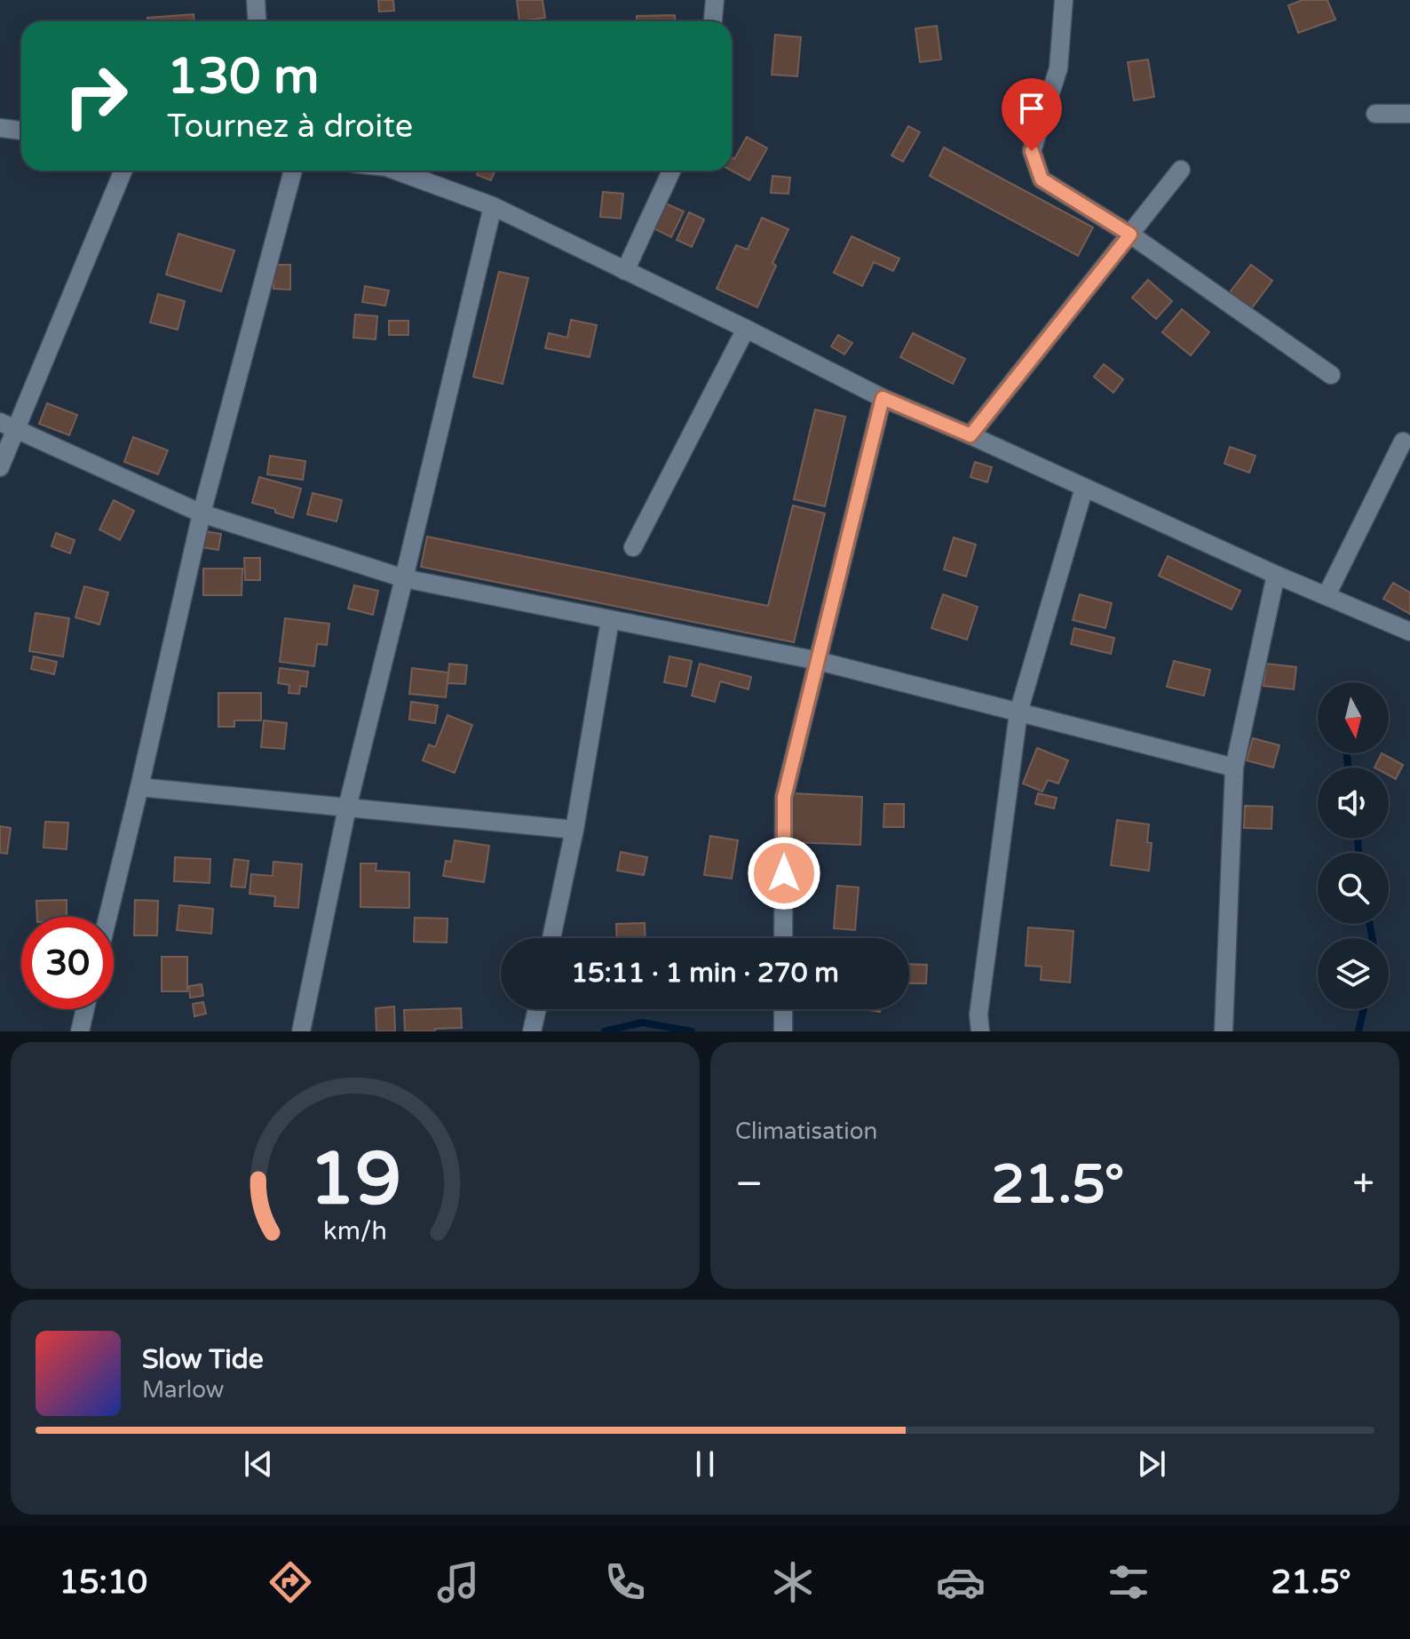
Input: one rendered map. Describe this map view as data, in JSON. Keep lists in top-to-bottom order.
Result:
{
  "north": "bottom",
  "page": {
    "turn": ["130 m", "Tournez à droite"],
    "limit": "30",
    "trip": "15:11 · 1 min · 270 m",
    "tile": "Climatisation",
    "heat": ["−", "21.5°", "+"],
    "song": ["Slow Tide", "Marlow"],
    "tabs": ["15:10", "21.5°"],
    "gauge": ["19", "km/h"]
  }
}
